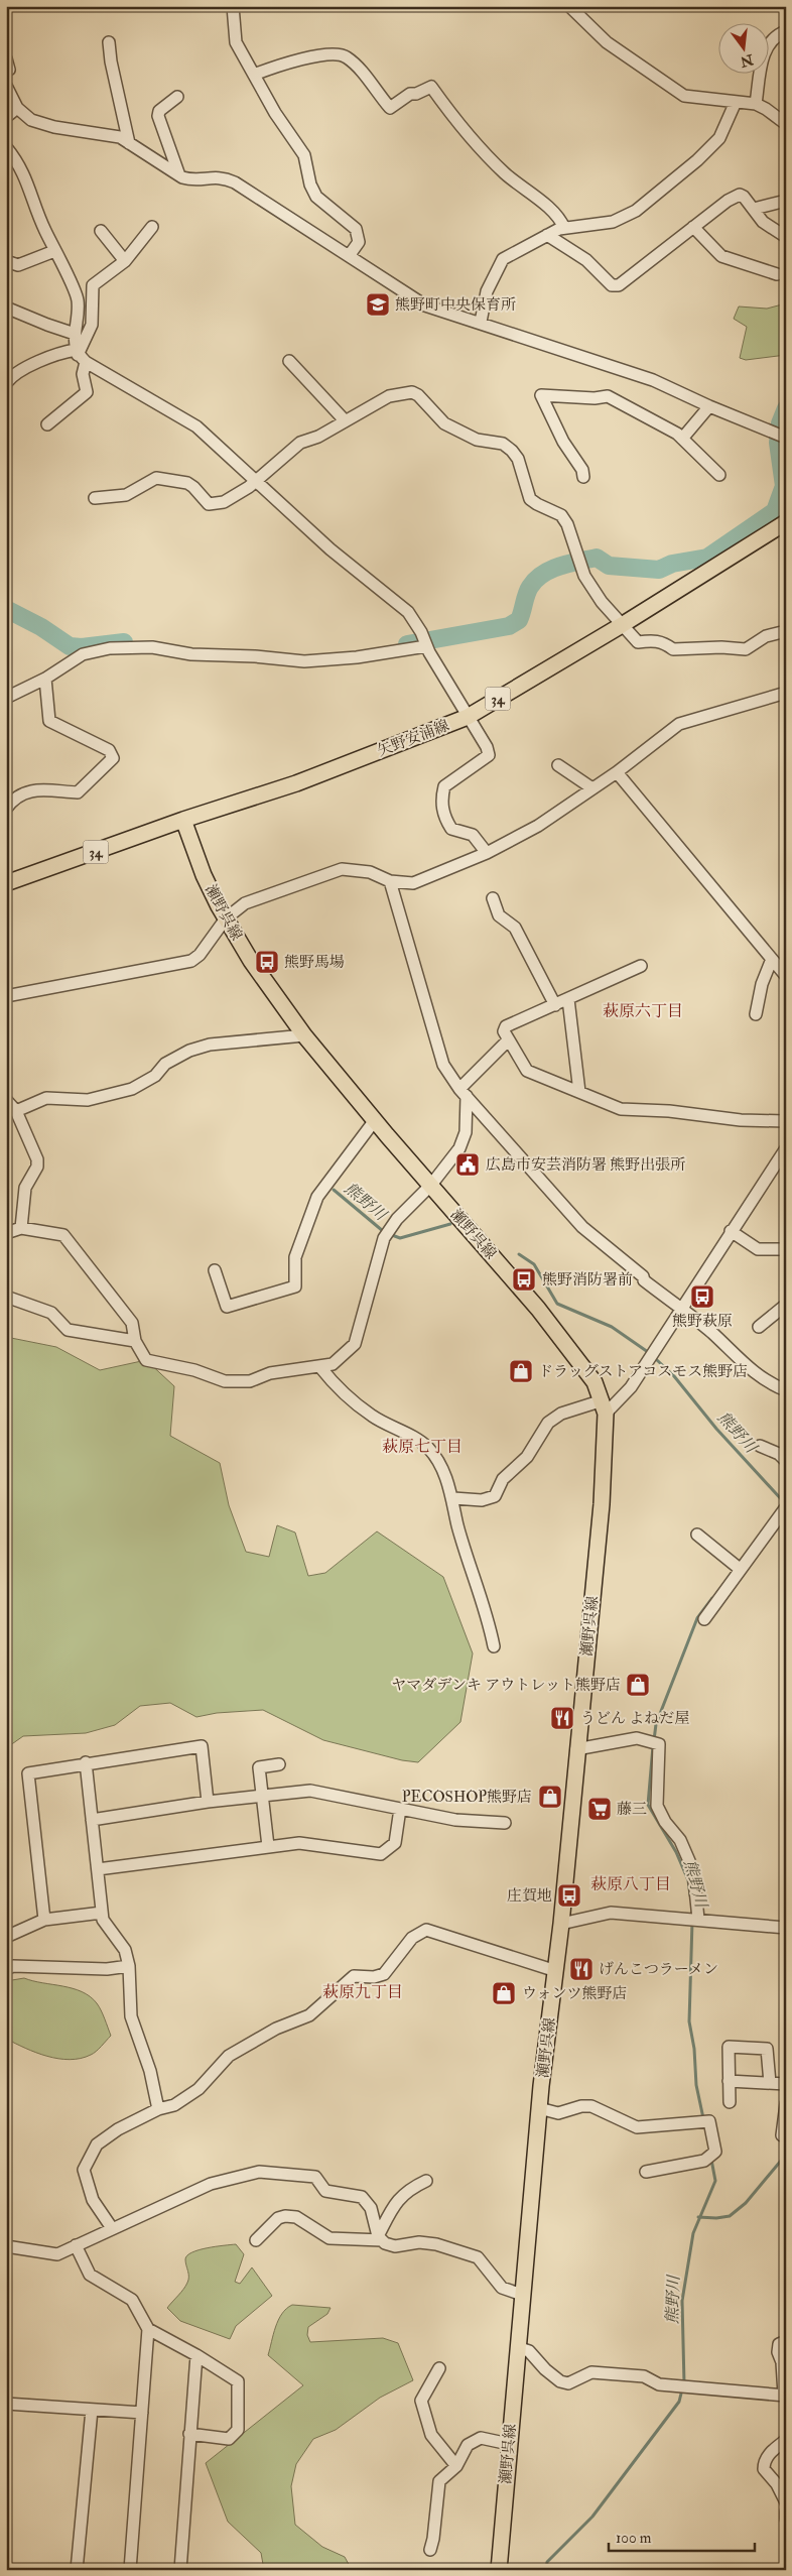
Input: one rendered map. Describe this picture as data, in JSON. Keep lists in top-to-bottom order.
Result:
{
  "streets": {
    "main road": ["34", "矢野安浦線", "瀬野呉線"]
  },
  "crossings": [
    ["矢野安浦線", "瀬野呉線"]
  ],
  "districts": [
    "萩原六丁目",
    "萩原七丁目",
    "萩原八丁目",
    "萩原九丁目"
  ],
  "water": ["熊野川"],
  "places": {
    "school or university": ["熊野町中央保育所"],
    "bus stop": [
      "熊野馬場",
      "熊野消防署前",
      "熊野萩原",
      "庄賀地"
    ],
    "public building": ["広島市安芸消防署 熊野出張所"],
    "shop": [
      "ドラッグストアコスモス熊野店",
      "ヤマダデンキ アウトレット熊野店",
      "PECOSHOP熊野店",
      "ウォンツ熊野店"
    ],
    "restaurant": ["うどん よねだ屋", "げんこつラーメン"],
    "supermarket": ["藤三"]
  },
  "scale_bar": "100 m",
  "north": "bottom"
}
